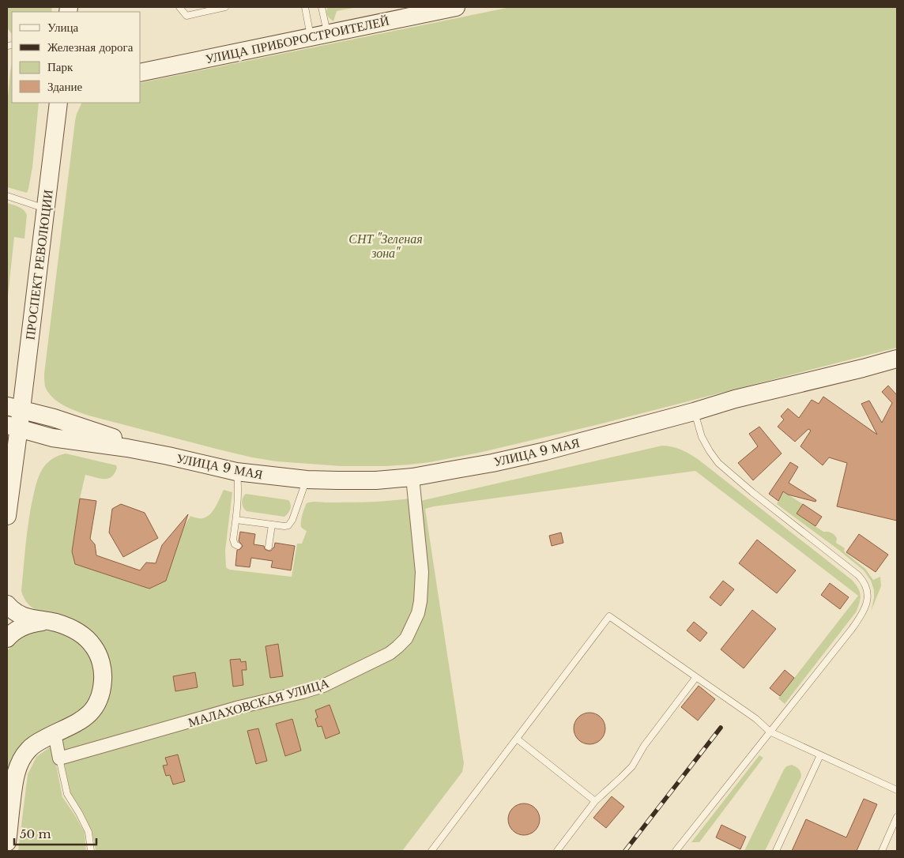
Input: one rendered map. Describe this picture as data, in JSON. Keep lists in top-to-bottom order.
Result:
{
  "streets": {
    "main road": ["УЛИЦА ПРИБОРОСТРОИТЕЛЕЙ", "ПРОСПЕКТ РЕВОЛЮЦИИ", "УЛИЦА 9 МАЯ"],
    "street": ["МАЛАХОВСКАЯ УЛИЦА"]
  },
  "crossings": [
    ["ПРОСПЕКТ РЕВОЛЮЦИИ", "УЛИЦА 9 МАЯ"],
    ["УЛИЦА 9 МАЯ", "МАЛАХОВСКАЯ УЛИЦА"]
  ],
  "parks": ["СНТ \"Зеленая зона\""],
  "legend": [
    "Улица",
    "Железная дорога",
    "Парк",
    "Здание"
  ],
  "scale_bar": "50 m"
}
